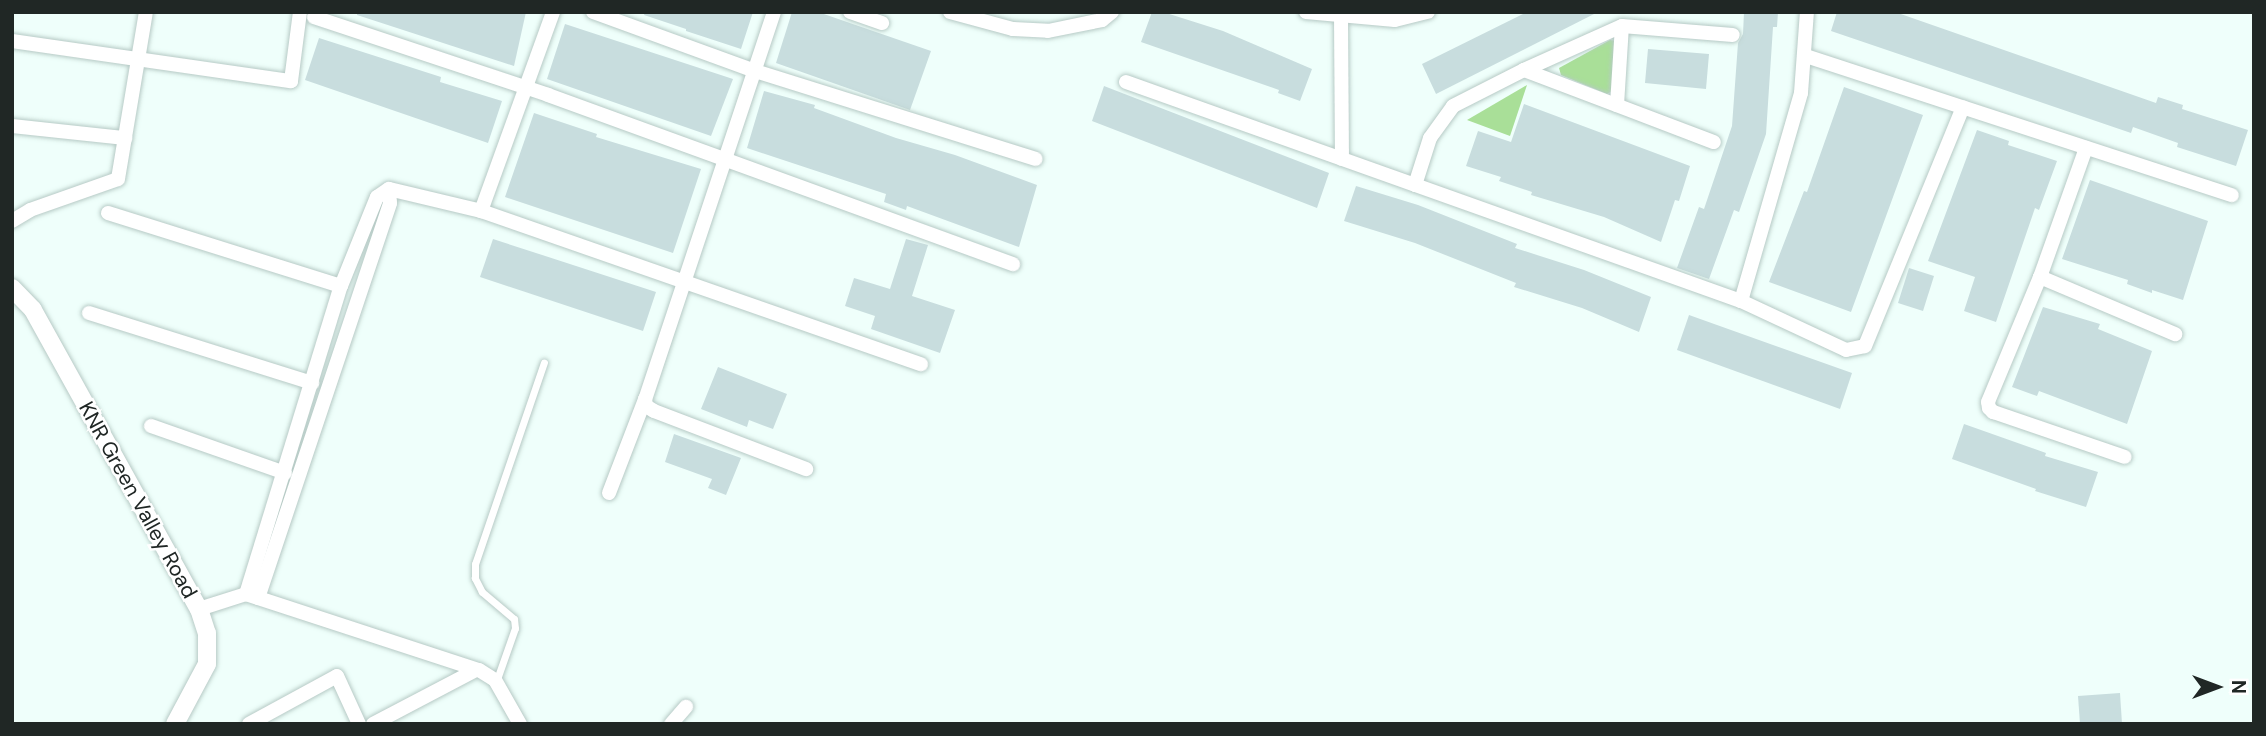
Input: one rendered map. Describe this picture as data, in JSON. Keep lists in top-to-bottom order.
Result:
{
  "streets": {
    "street": ["KNR Green Valley Road"]
  },
  "north": "right"
}
